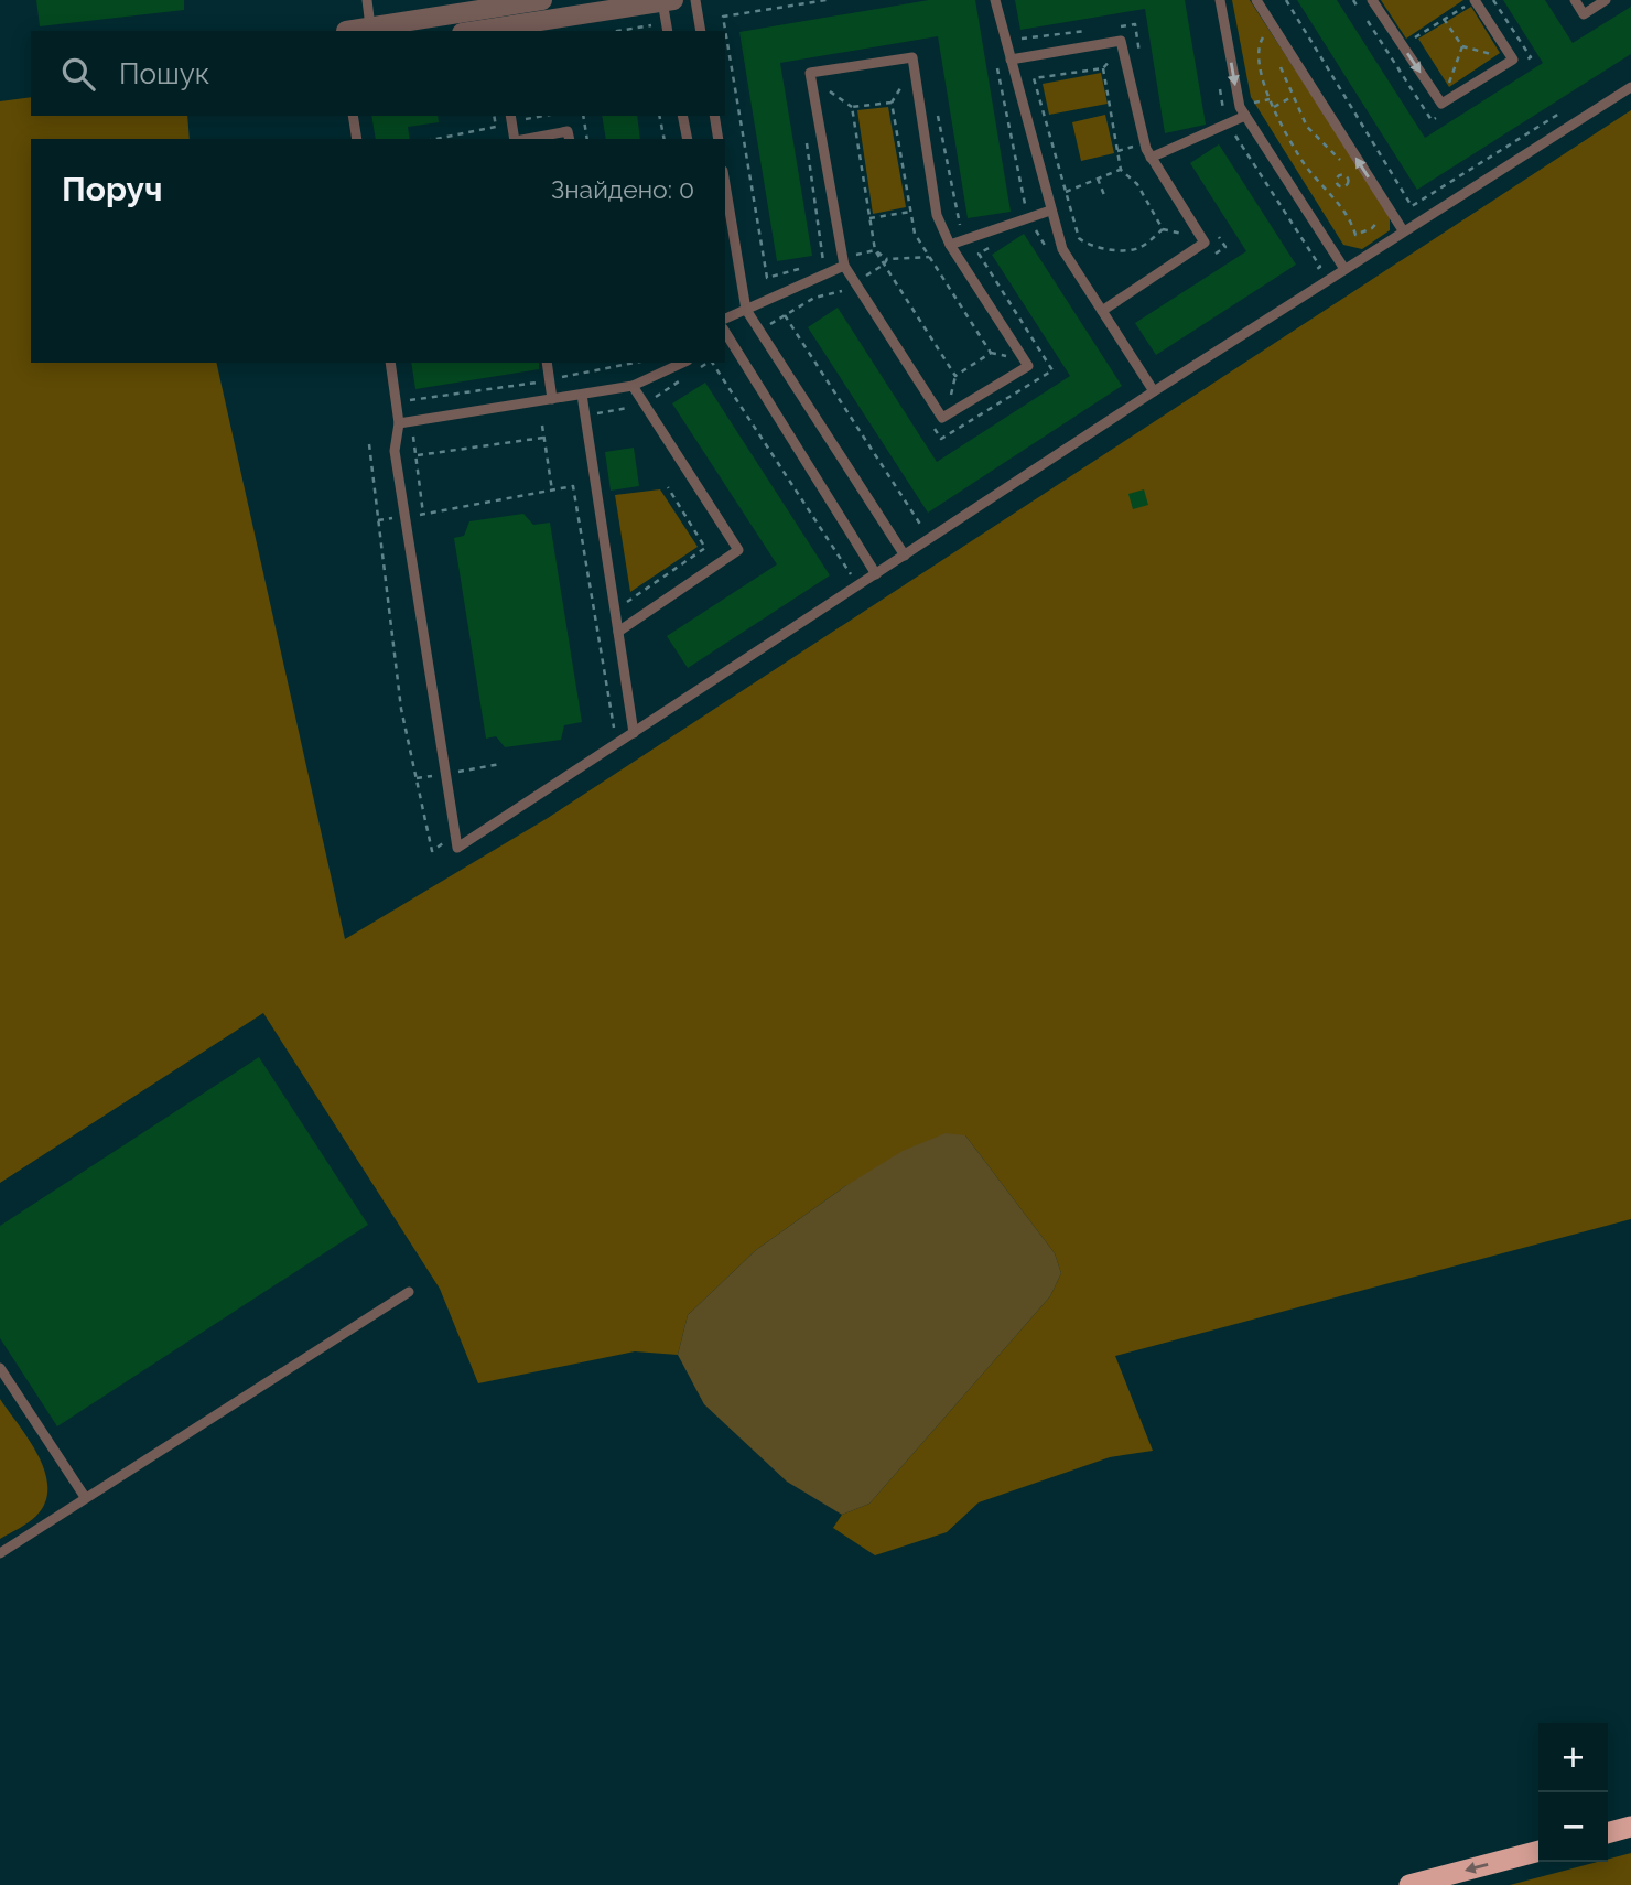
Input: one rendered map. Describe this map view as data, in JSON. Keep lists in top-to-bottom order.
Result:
{
  "page": {
    "search": "Пошук",
    "heading": ["Поруч", "Знайдено: 0"],
    "map_buttons": ["+", "−"]
  }
}
